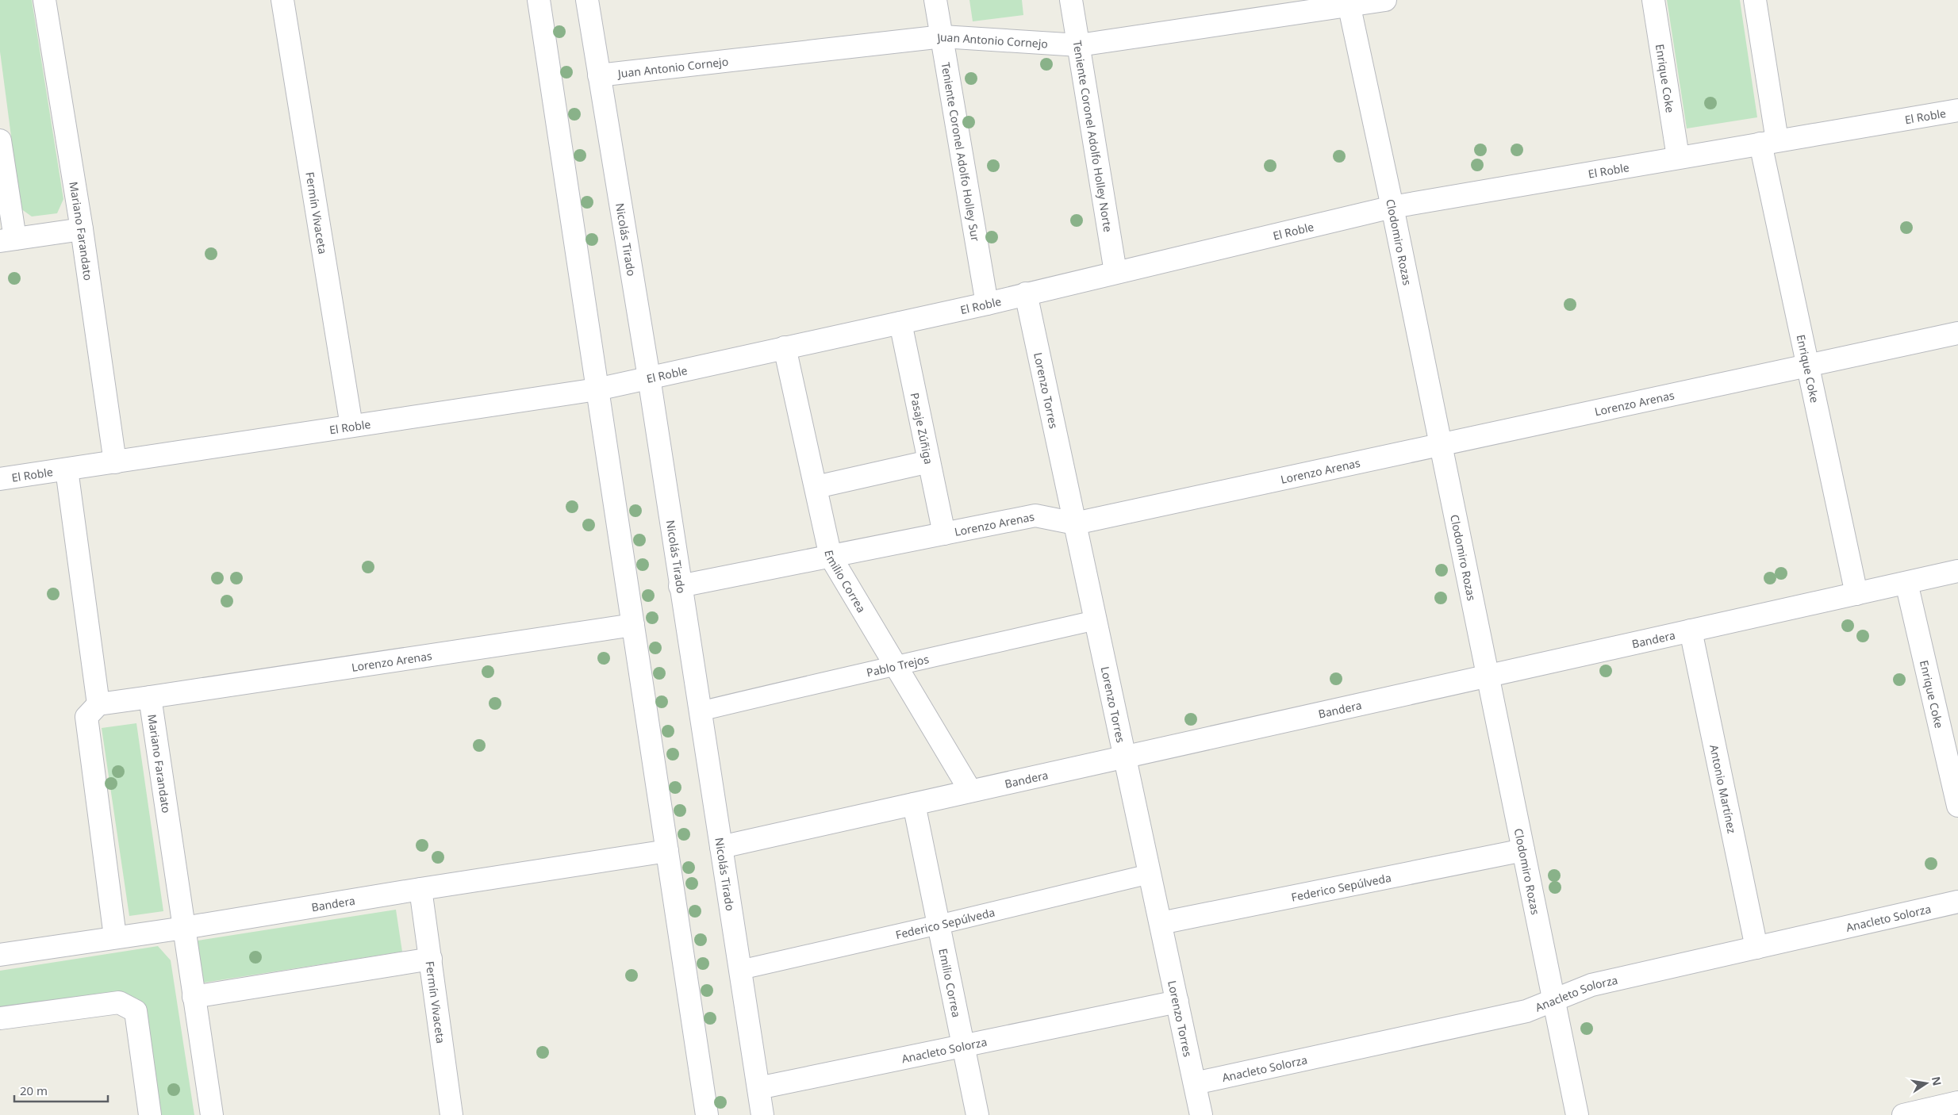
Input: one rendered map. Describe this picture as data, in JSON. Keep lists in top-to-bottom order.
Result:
{
  "streets": {
    "street": [
      "Juan Antonio Cornejo",
      "Enrique Coke",
      "El Roble",
      "Teniente Coronel Adolfo Holley Norte",
      "Teniente Coronel Adolfo Holley Sur",
      "Fermín Vivaceta",
      "Mariano Farandato",
      "Nicolás Tirado",
      "Clodomiro Rozas",
      "Lorenzo Torres",
      "Lorenzo Arenas",
      "Pasaje Zúñiga",
      "Emilio Correa",
      "Bandera",
      "Pablo Trejos",
      "Antonio Martínez",
      "Federico Sepúlveda",
      "Anacleto Solorza"
    ]
  },
  "crossings": [
    ["Juan Antonio Cornejo", "Teniente Coronel Adolfo Holley Norte"],
    ["Juan Antonio Cornejo", "Teniente Coronel Adolfo Holley Sur"],
    ["Juan Antonio Cornejo", "Nicolás Tirado"],
    ["Juan Antonio Cornejo", "Clodomiro Rozas"],
    ["Enrique Coke", "El Roble"],
    ["Enrique Coke", "Lorenzo Arenas"],
    ["Enrique Coke", "Bandera"],
    ["El Roble", "Teniente Coronel Adolfo Holley Norte"],
    ["El Roble", "Teniente Coronel Adolfo Holley Sur"],
    ["El Roble", "Fermín Vivaceta"],
    ["El Roble", "Mariano Farandato"],
    ["El Roble", "Nicolás Tirado"],
    ["El Roble", "Clodomiro Rozas"],
    ["El Roble", "Lorenzo Torres"],
    ["El Roble", "Pasaje Zúñiga"],
    ["El Roble", "Emilio Correa"],
    ["Fermín Vivaceta", "Bandera"],
    ["Mariano Farandato", "Lorenzo Arenas"],
    ["Mariano Farandato", "Bandera"],
    ["Nicolás Tirado", "Lorenzo Arenas"],
    ["Nicolás Tirado", "Bandera"],
    ["Nicolás Tirado", "Pablo Trejos"],
    ["Nicolás Tirado", "Federico Sepúlveda"],
    ["Nicolás Tirado", "Anacleto Solorza"],
    ["Clodomiro Rozas", "Lorenzo Arenas"],
    ["Clodomiro Rozas", "Bandera"],
    ["Clodomiro Rozas", "Federico Sepúlveda"],
    ["Clodomiro Rozas", "Anacleto Solorza"],
    ["Lorenzo Torres", "Lorenzo Arenas"],
    ["Lorenzo Torres", "Bandera"],
    ["Lorenzo Torres", "Pablo Trejos"],
    ["Lorenzo Torres", "Federico Sepúlveda"],
    ["Lorenzo Torres", "Anacleto Solorza"],
    ["Lorenzo Arenas", "Pasaje Zúñiga"],
    ["Lorenzo Arenas", "Emilio Correa"],
    ["Emilio Correa", "Bandera"],
    ["Emilio Correa", "Pablo Trejos"],
    ["Emilio Correa", "Federico Sepúlveda"],
    ["Emilio Correa", "Anacleto Solorza"],
    ["Bandera", "Antonio Martínez"],
    ["Antonio Martínez", "Anacleto Solorza"]
  ],
  "scale_bar": "20 m",
  "north": "right"
}
